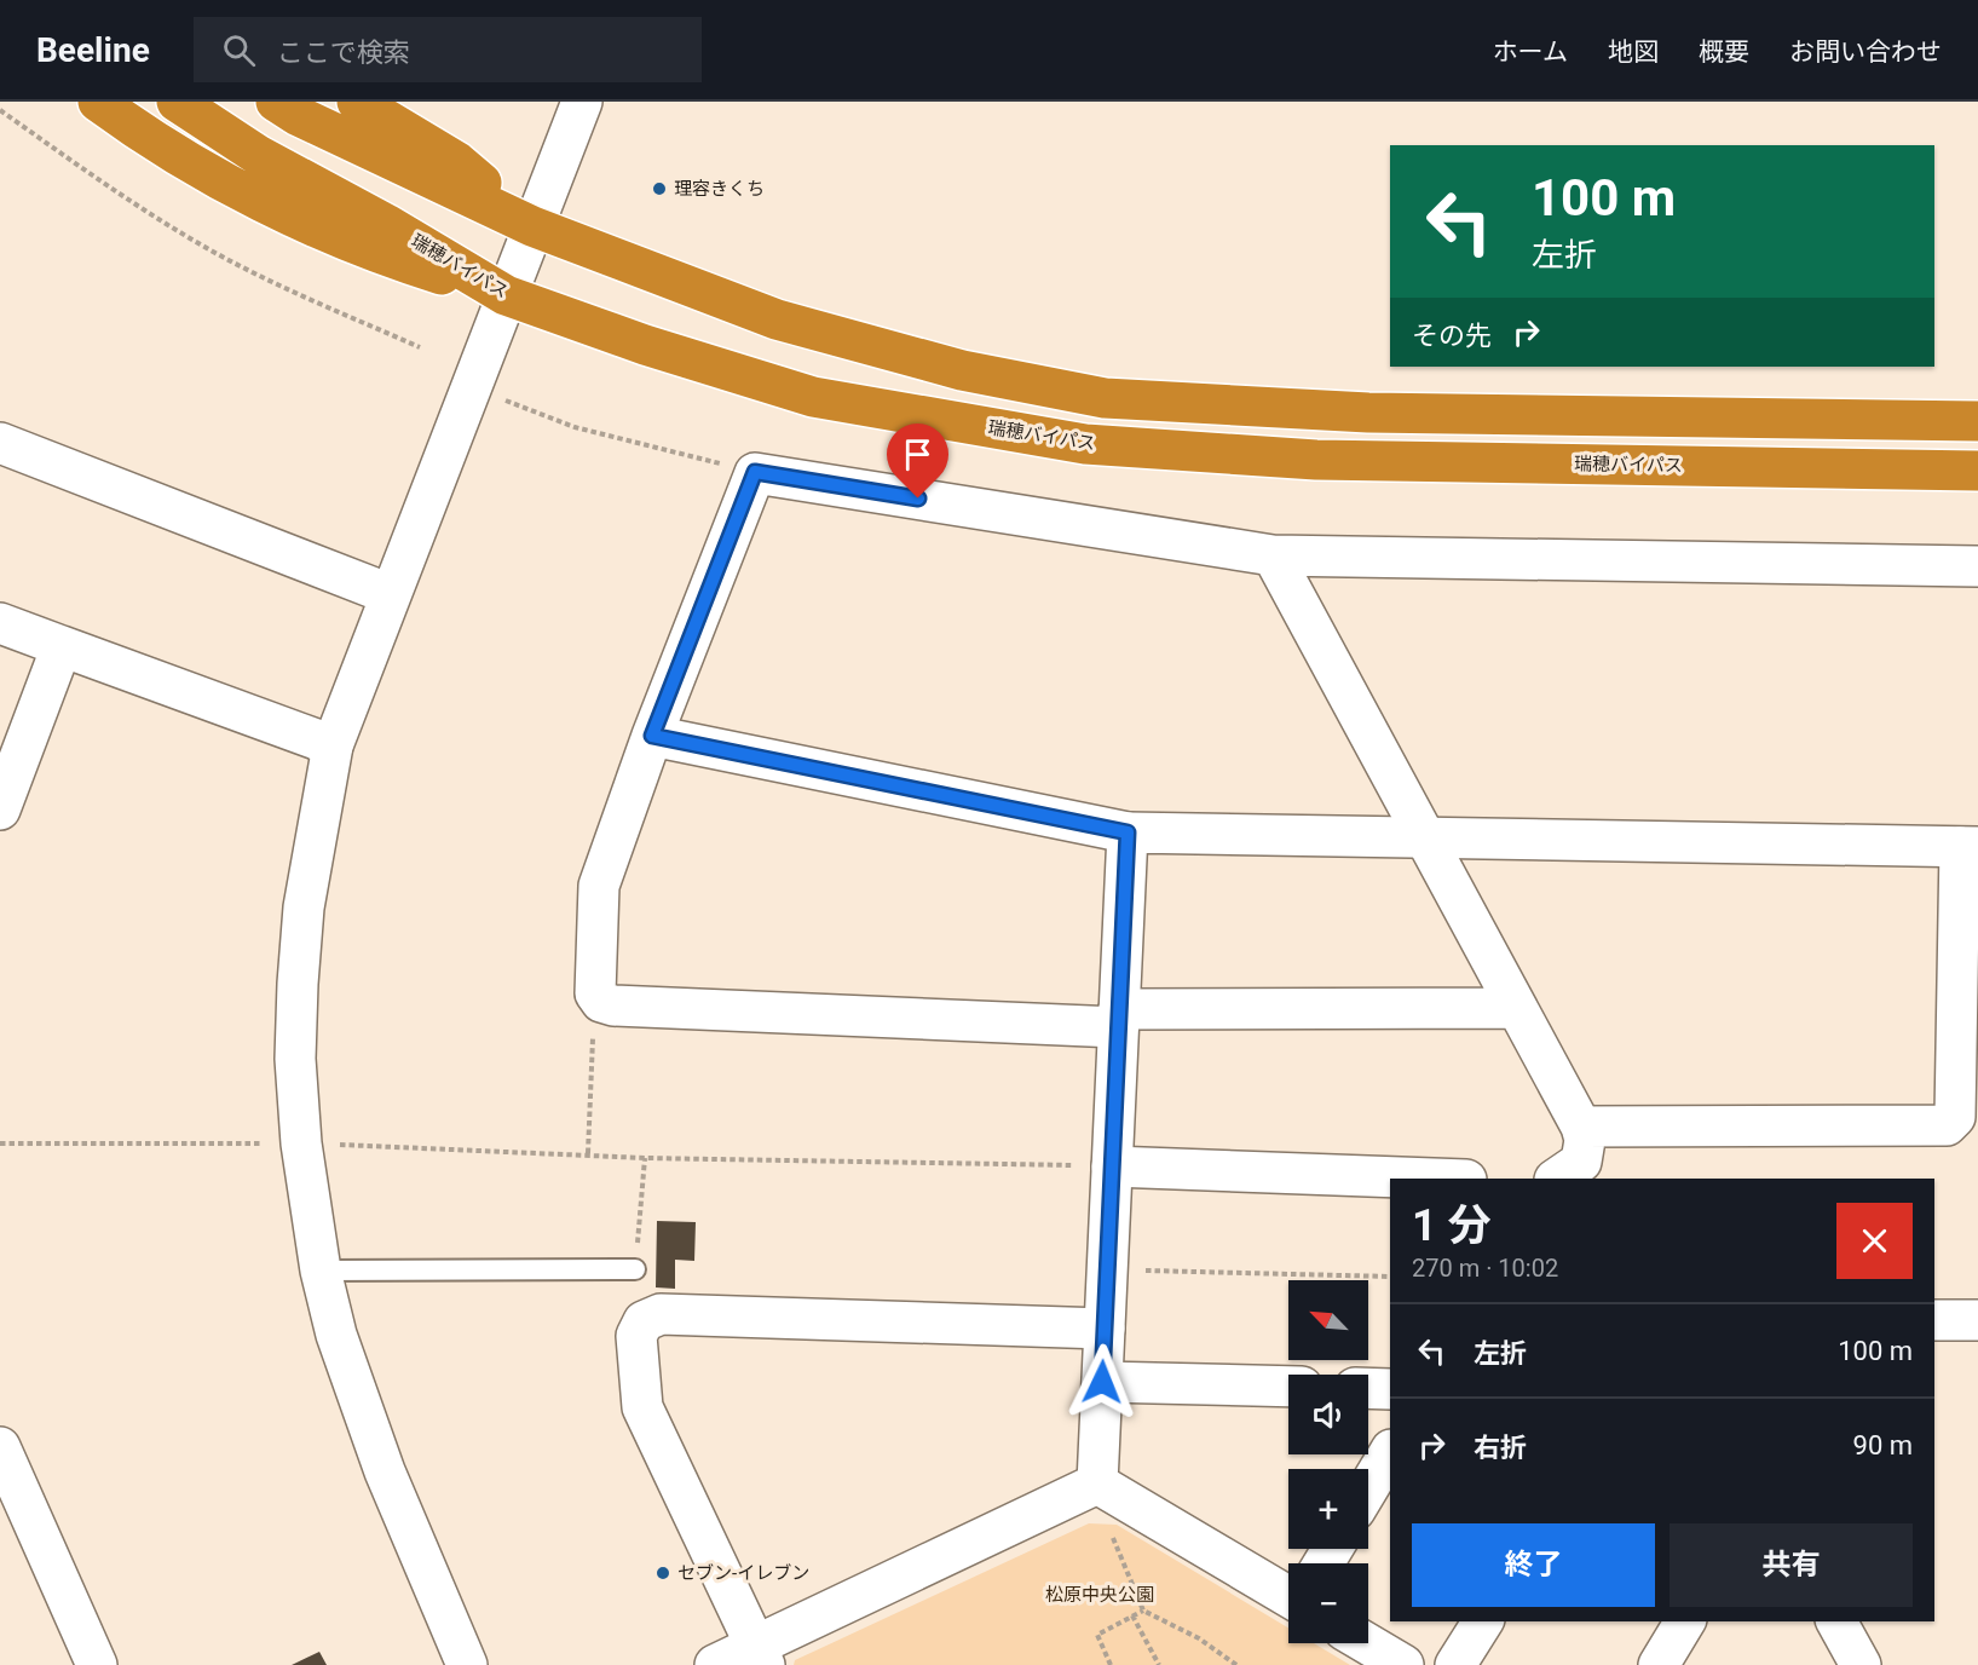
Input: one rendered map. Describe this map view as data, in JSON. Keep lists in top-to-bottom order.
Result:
{
  "streets": {
    "highway": ["瑞穂バイパス"]
  },
  "parks": ["松原中央公園"],
  "places": ["理容きくち", "セブン-イレブン"],
  "north": "top left",
  "page": {
    "header": "Beeline",
    "search": "ここで検索",
    "nav": [
      "ホーム",
      "地図",
      "概要",
      "お問い合わせ"
    ],
    "turn": ["100 m", "左折"],
    "then": "その先",
    "heading": ["1 分", "270 m · 10:02"],
    "map_buttons": ["+", "−"],
    "list": [
      {
        "name": "左折",
        "value": "100 m"
      },
      {
        "name": "右折",
        "value": "90 m"
      }
    ],
    "buttons": ["終了", "共有"]
  }
}
